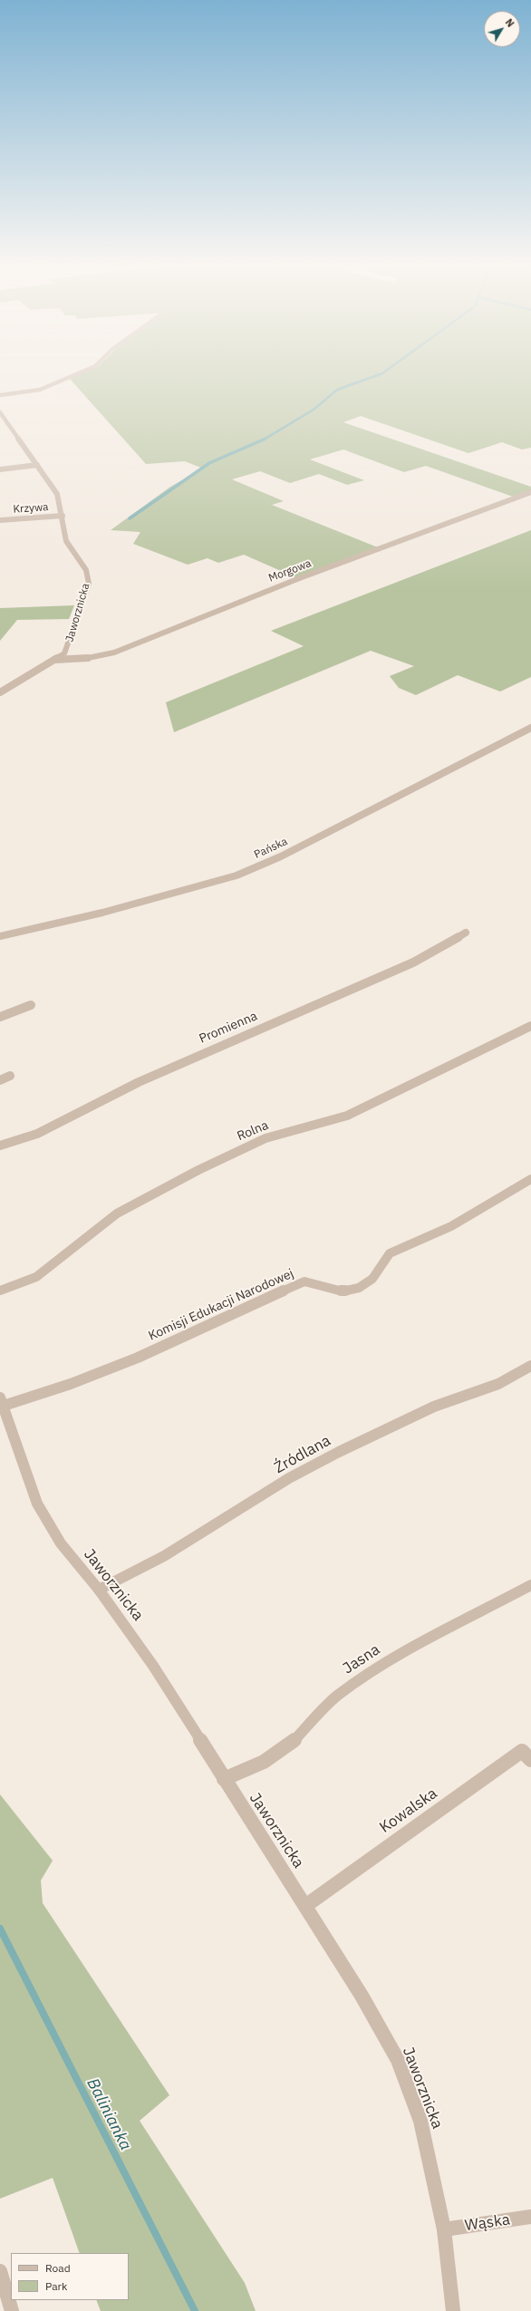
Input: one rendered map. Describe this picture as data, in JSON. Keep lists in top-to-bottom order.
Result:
{
  "streets": {
    "street": [
      "Krzywa",
      "Morgowa",
      "Jaworznicka",
      "Pańska",
      "Promienna",
      "Rolna",
      "Komisji Edukacji Narodowej",
      "Źródlana",
      "Jasna",
      "Kowalska",
      "Wąska"
    ]
  },
  "crossings": [
    ["Krzywa", "Jaworznicka"],
    ["Morgowa", "Jaworznicka"],
    ["Jaworznicka", "Komisji Edukacji Narodowej"],
    ["Jaworznicka", "Źródlana"],
    ["Jaworznicka", "Jasna"],
    ["Jaworznicka", "Kowalska"],
    ["Jaworznicka", "Wąska"]
  ],
  "water": ["Balinianka"],
  "legend": ["Road", "Park"],
  "north": "top right"
}
